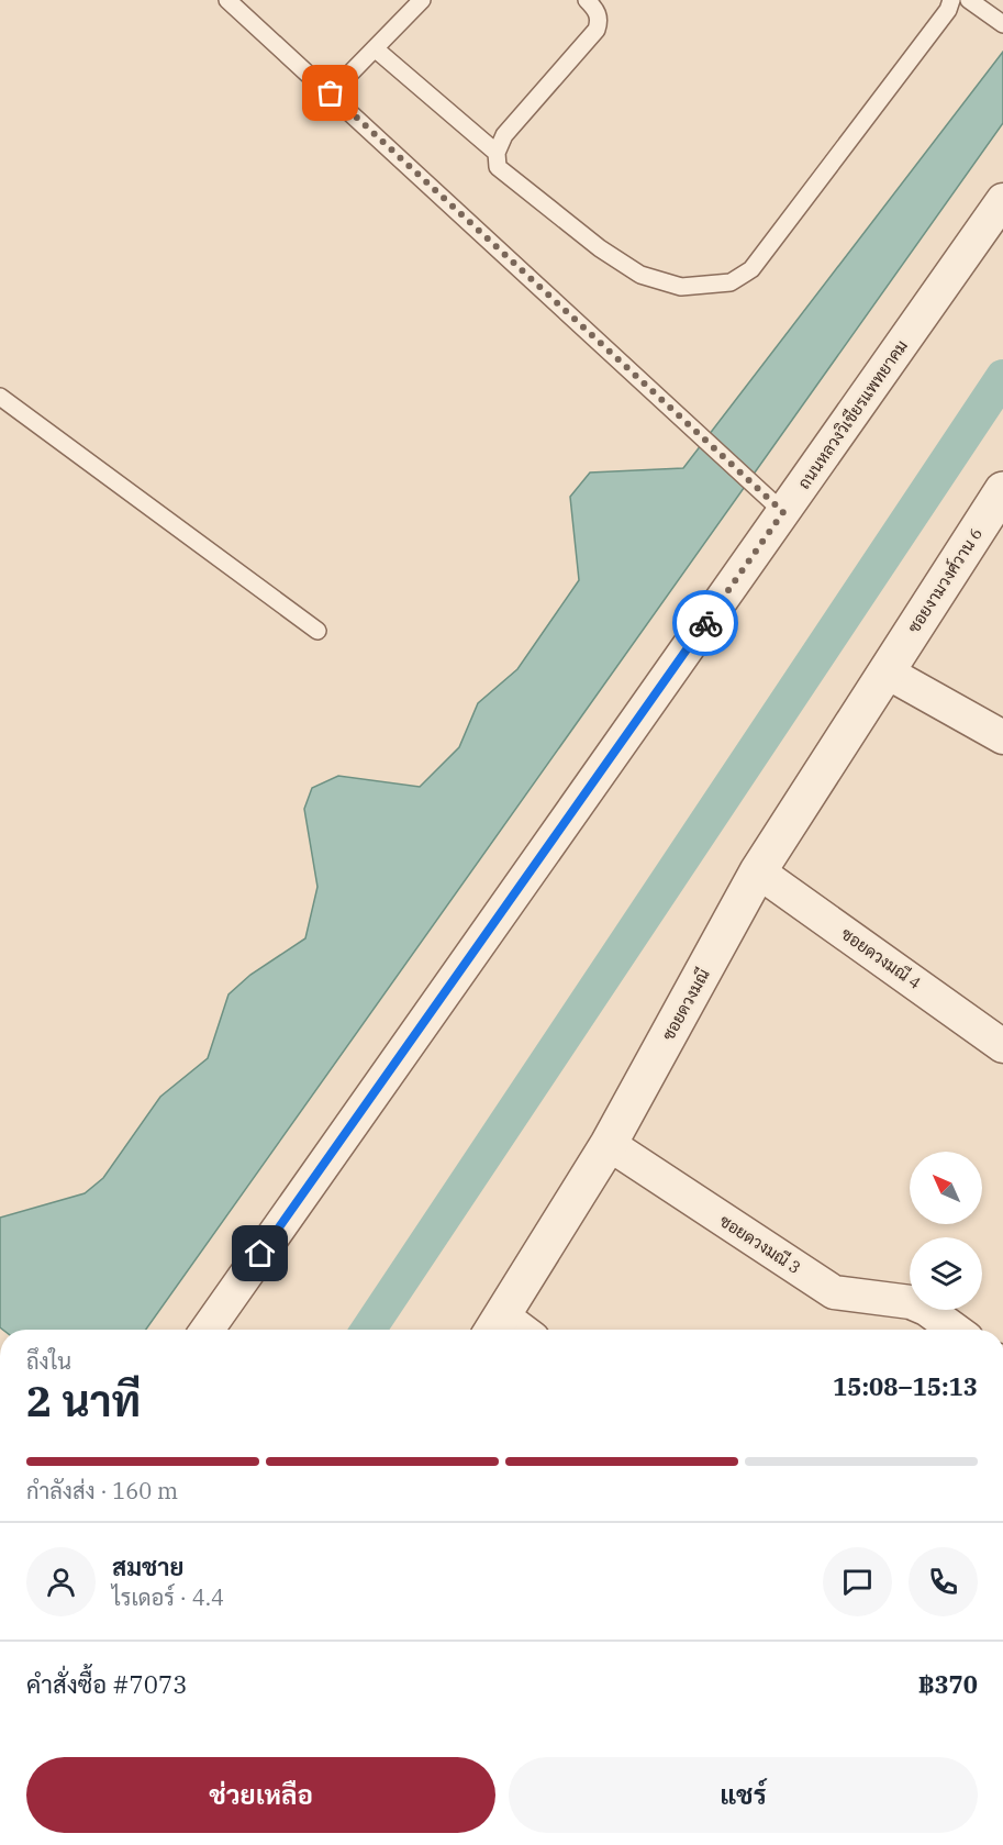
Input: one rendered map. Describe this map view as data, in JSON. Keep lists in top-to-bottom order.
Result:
{
  "streets": {
    "street": [
      "ถนนหลวงวิเชียรแพทยาคม",
      "ซอยงามวงศ์วาน 6",
      "ซอยดวงมณี 4",
      "ซอยดวงมณี",
      "ซอยดวงมณี 3"
    ]
  },
  "crossings": [
    ["ซอยงามวงศ์วาน 6", "ซอยดวงมณี"],
    ["ซอยดวงมณี 4", "ซอยดวงมณี"],
    ["ซอยดวงมณี", "ซอยดวงมณี 3"]
  ],
  "north": "top left",
  "page": {
    "heading": ["2 นาที", "ถึงใน", "15:08–15:13"],
    "panel": [
      "สมชาย",
      "ไรเดอร์ · 4.4",
      "คำสั่งซื้อ #7073",
      "฿370"
    ],
    "bar": "กำลังส่ง · 160 m",
    "buttons": ["ช่วยเหลือ", "แชร์"]
  }
}
